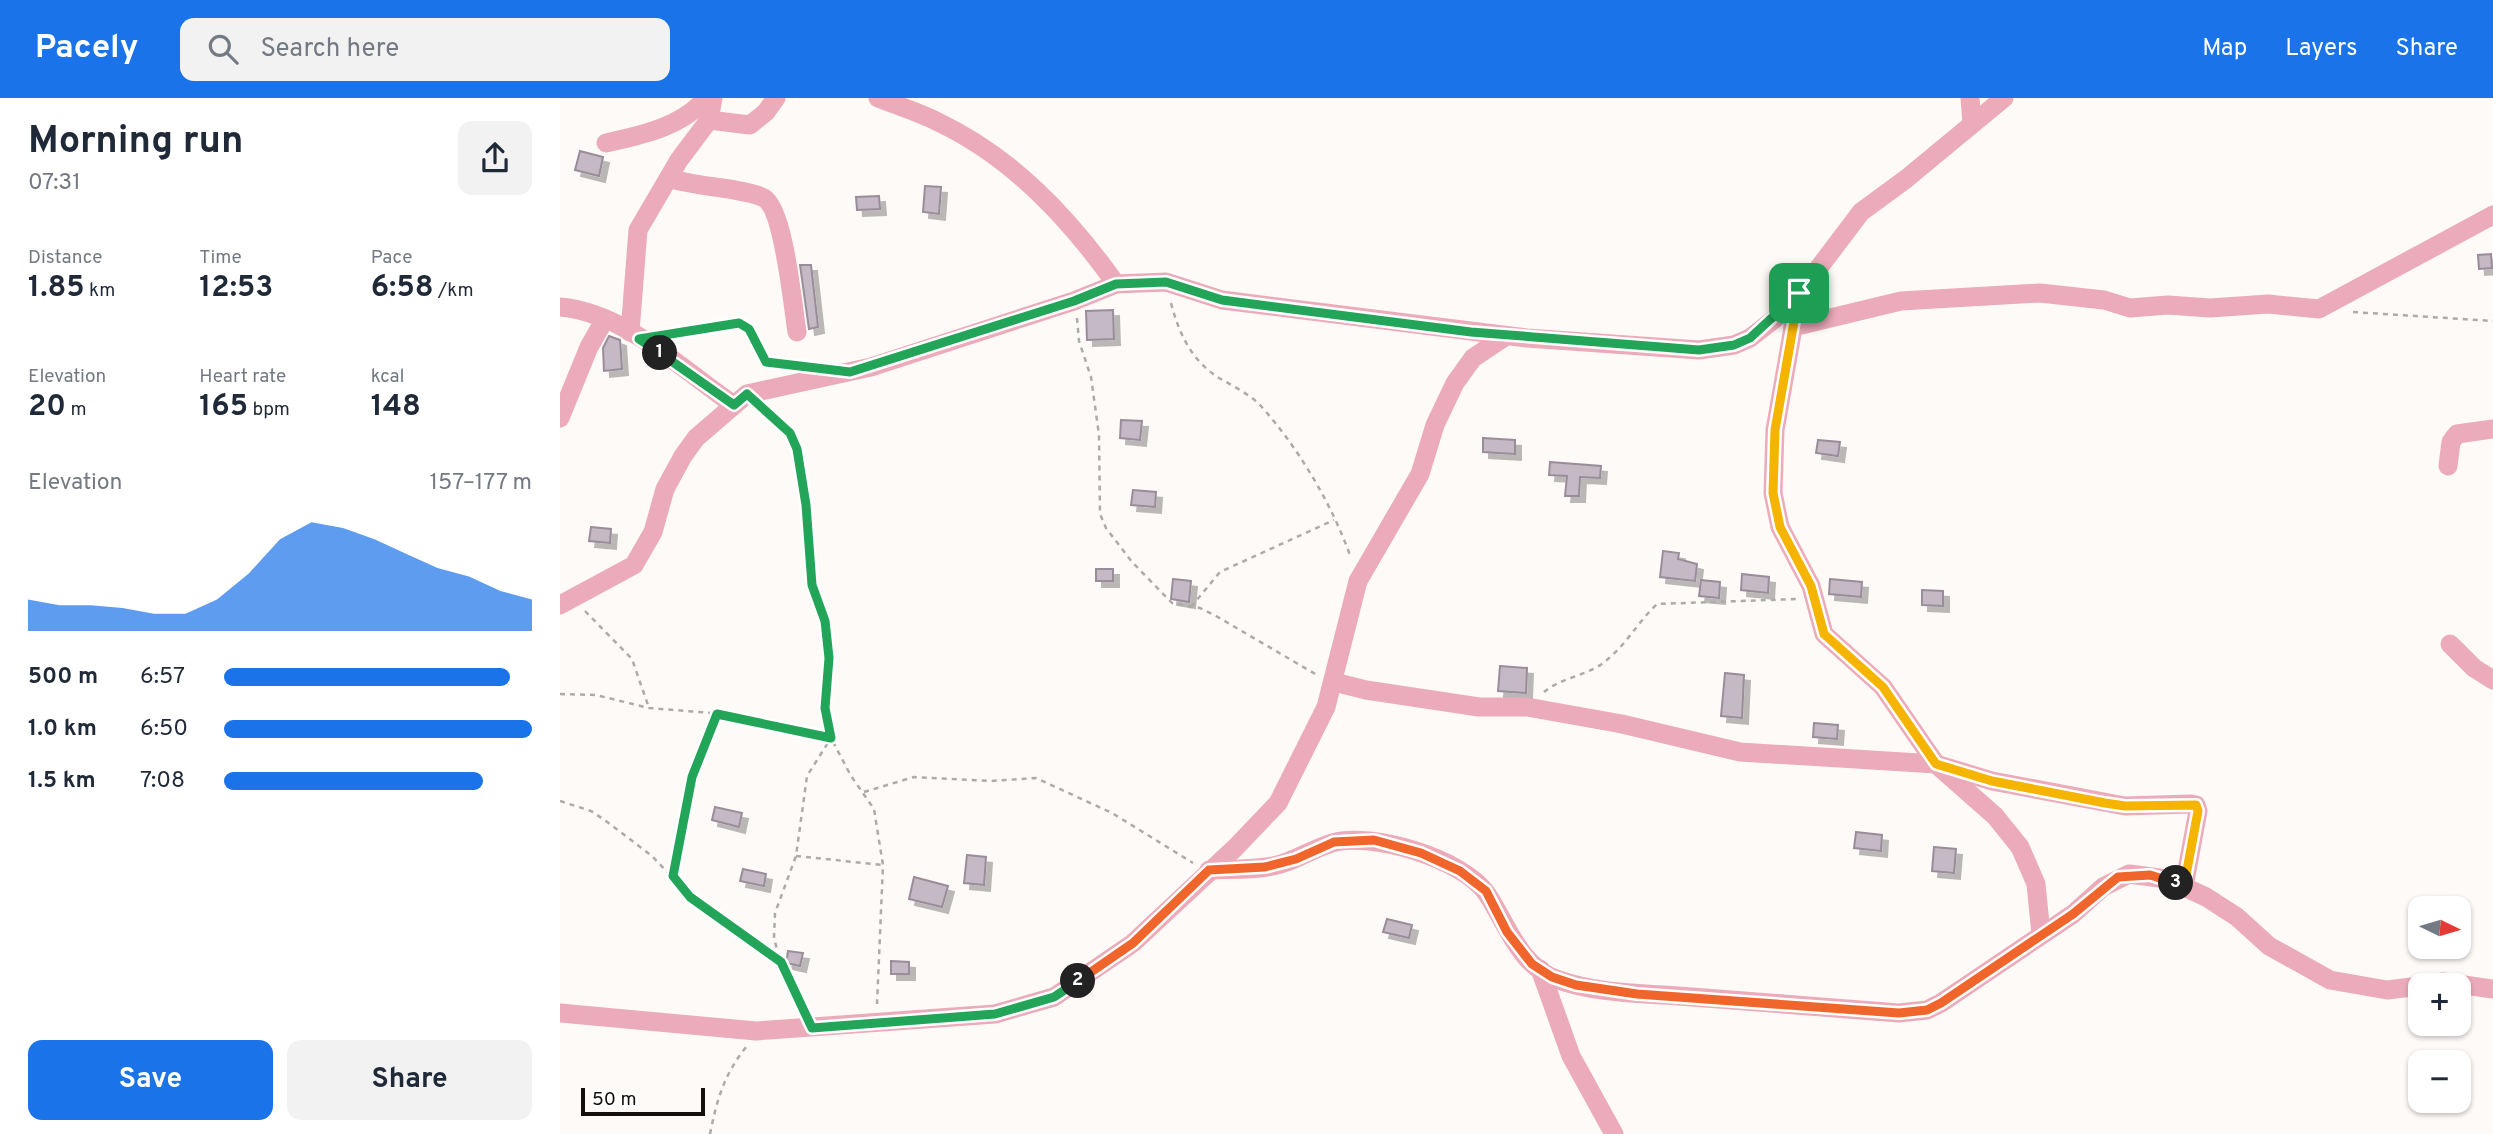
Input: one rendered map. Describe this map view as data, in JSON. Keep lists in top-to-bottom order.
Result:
{
  "scale_bar": "50 m",
  "north": "right",
  "page": {
    "header": "Pacely",
    "search": "Search here",
    "nav": ["Map", "Layers", "Share"],
    "heading": ["Morning run", "07:31"],
    "stats": [
      ["Distance", "1.85 km"],
      ["Time", "12:53"],
      ["Pace", "6:58 /km"],
      ["Elevation", "20 m"],
      ["Heart rate", "165 bpm"],
      ["kcal", "148"]
    ],
    "pins": ["1", "3", "2"],
    "chart": ["Elevation", "157–177 m"],
    "list": [
      {
        "name": "500 m",
        "note": "6:57"
      },
      {
        "name": "1.0 km",
        "note": "6:50"
      },
      {
        "name": "1.5 km",
        "note": "7:08"
      }
    ],
    "map_buttons": ["+", "−"],
    "buttons": ["Save", "Share"],
    "scale": "50 m"
  }
}
